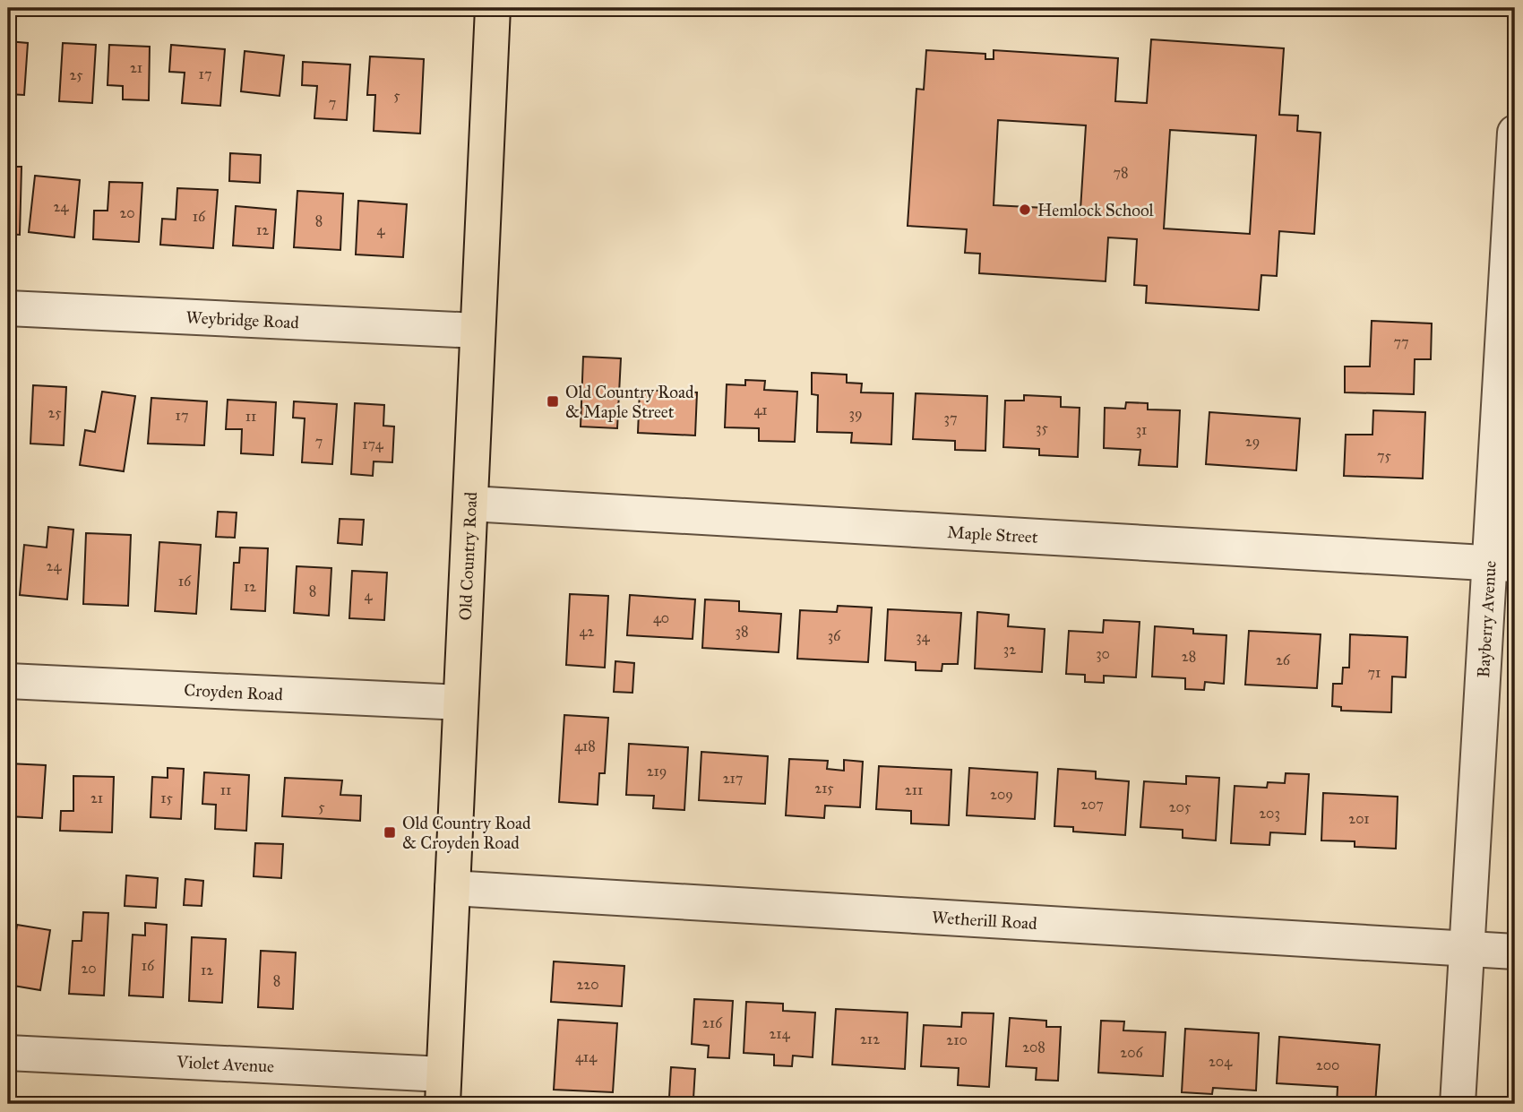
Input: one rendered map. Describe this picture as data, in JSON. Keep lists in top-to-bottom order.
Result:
{
  "streets": {
    "main road": ["Old Country Road"],
    "street": [
      "Weybridge Road",
      "Maple Street",
      "Bayberry Avenue",
      "Croyden Road",
      "Wetherill Road",
      "Violet Avenue"
    ]
  },
  "crossings": [
    ["Weybridge Road", "Old Country Road"],
    ["Maple Street", "Old Country Road"],
    ["Maple Street", "Bayberry Avenue"],
    ["Old Country Road", "Croyden Road"],
    ["Old Country Road", "Wetherill Road"],
    ["Old Country Road", "Violet Avenue"],
    ["Bayberry Avenue", "Wetherill Road"]
  ],
  "places": {
    "other": ["Hemlock School"],
    "transit": ["Old Country Road & Maple Street", "Old Country Road & Croyden Road"]
  },
  "house_numbers": [
    "21",
    "17",
    "25",
    "5",
    "7",
    "78",
    "24",
    "20",
    "16",
    "8",
    "12",
    "4",
    "77",
    "41",
    "25",
    "39",
    "17",
    "11",
    "37",
    "35",
    "31",
    "7",
    "29",
    "174",
    "75",
    "24",
    "16",
    "12",
    "8",
    "4",
    "40",
    "42",
    "38",
    "36",
    "34",
    "32",
    "30",
    "28",
    "26",
    "71",
    "418",
    "219",
    "217",
    "215",
    "11",
    "211",
    "209",
    "21",
    "15",
    "207",
    "5",
    "205",
    "203",
    "201",
    "16",
    "20",
    "12",
    "8",
    "220",
    "216",
    "214",
    "212",
    "210",
    "208",
    "206",
    "414",
    "204",
    "200"
  ]
}
